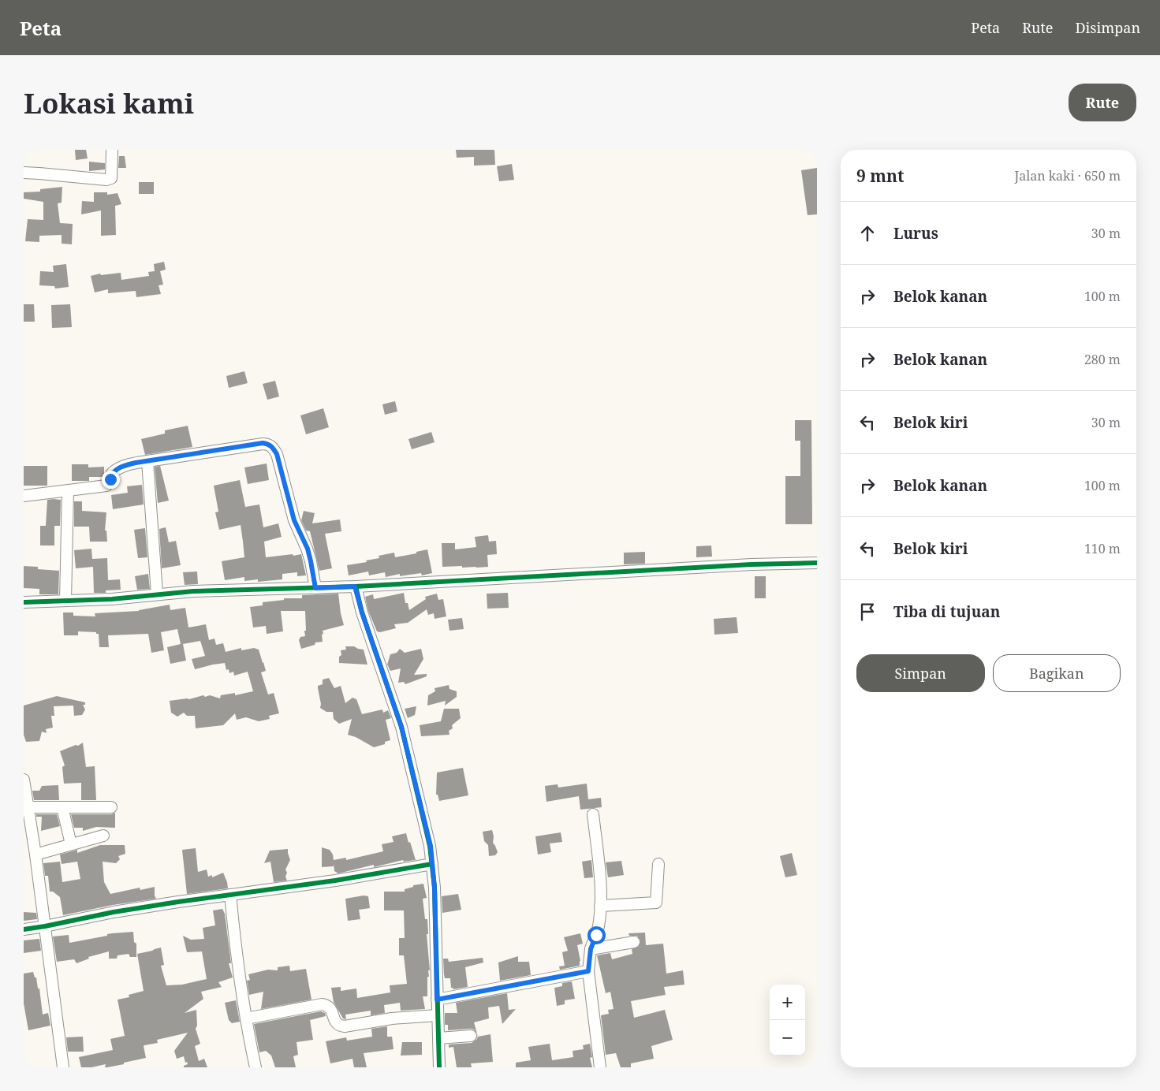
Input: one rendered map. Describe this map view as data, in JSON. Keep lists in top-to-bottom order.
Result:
{
  "page": {
    "header": "Peta",
    "nav": ["Peta", "Rute", "Disimpan"],
    "buttons": [
      "Rute",
      ["Simpan", "Bagikan"]
    ],
    "title": "Lokasi kami",
    "heading": ["9 mnt", "Jalan kaki · 650 m"],
    "list": [
      ["Lurus", "30 m"],
      ["Belok kanan", "100 m"],
      ["Belok kanan", "280 m"],
      ["Belok kiri", "30 m"],
      ["Belok kanan", "100 m"],
      ["Belok kiri", "110 m"],
      "Tiba di tujuan"
    ],
    "map_buttons": ["+", "−"]
  }
}
